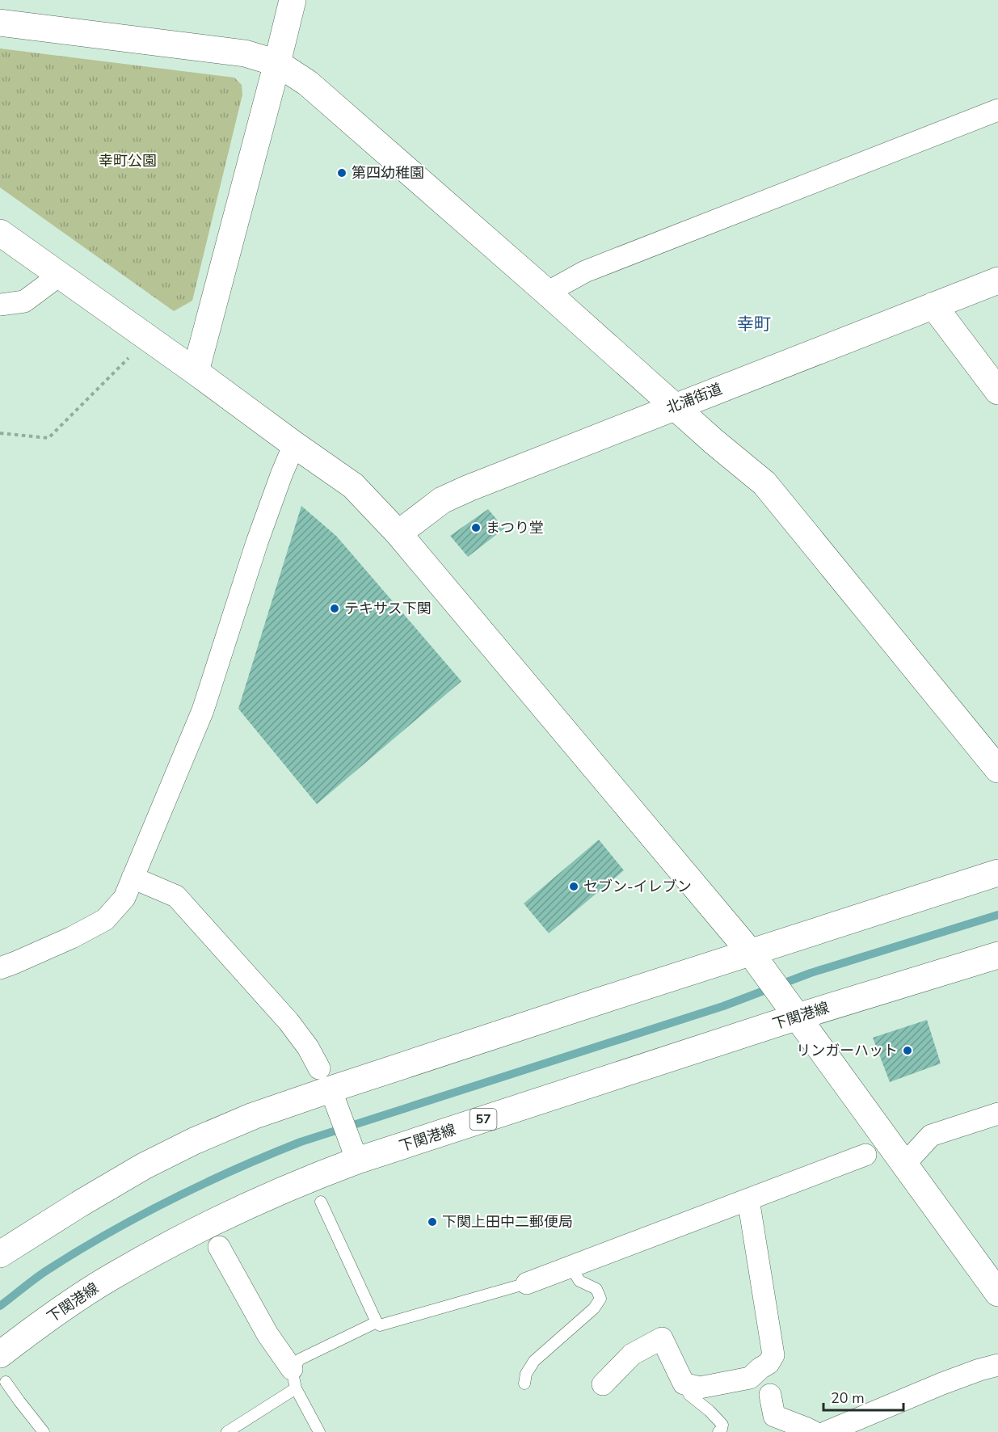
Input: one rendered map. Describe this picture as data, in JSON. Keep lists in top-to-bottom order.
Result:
{
  "streets": {
    "street": ["北浦街道", "下関港線", "57"]
  },
  "districts": ["幸町"],
  "parks": ["幸町公園"],
  "places": [
    "第四幼稚園",
    "まつり堂",
    "テキサス下関",
    "セブン-イレブン",
    "リンガーハット",
    "下関上田中二郵便局"
  ],
  "scale_bar": "20 m"
}
